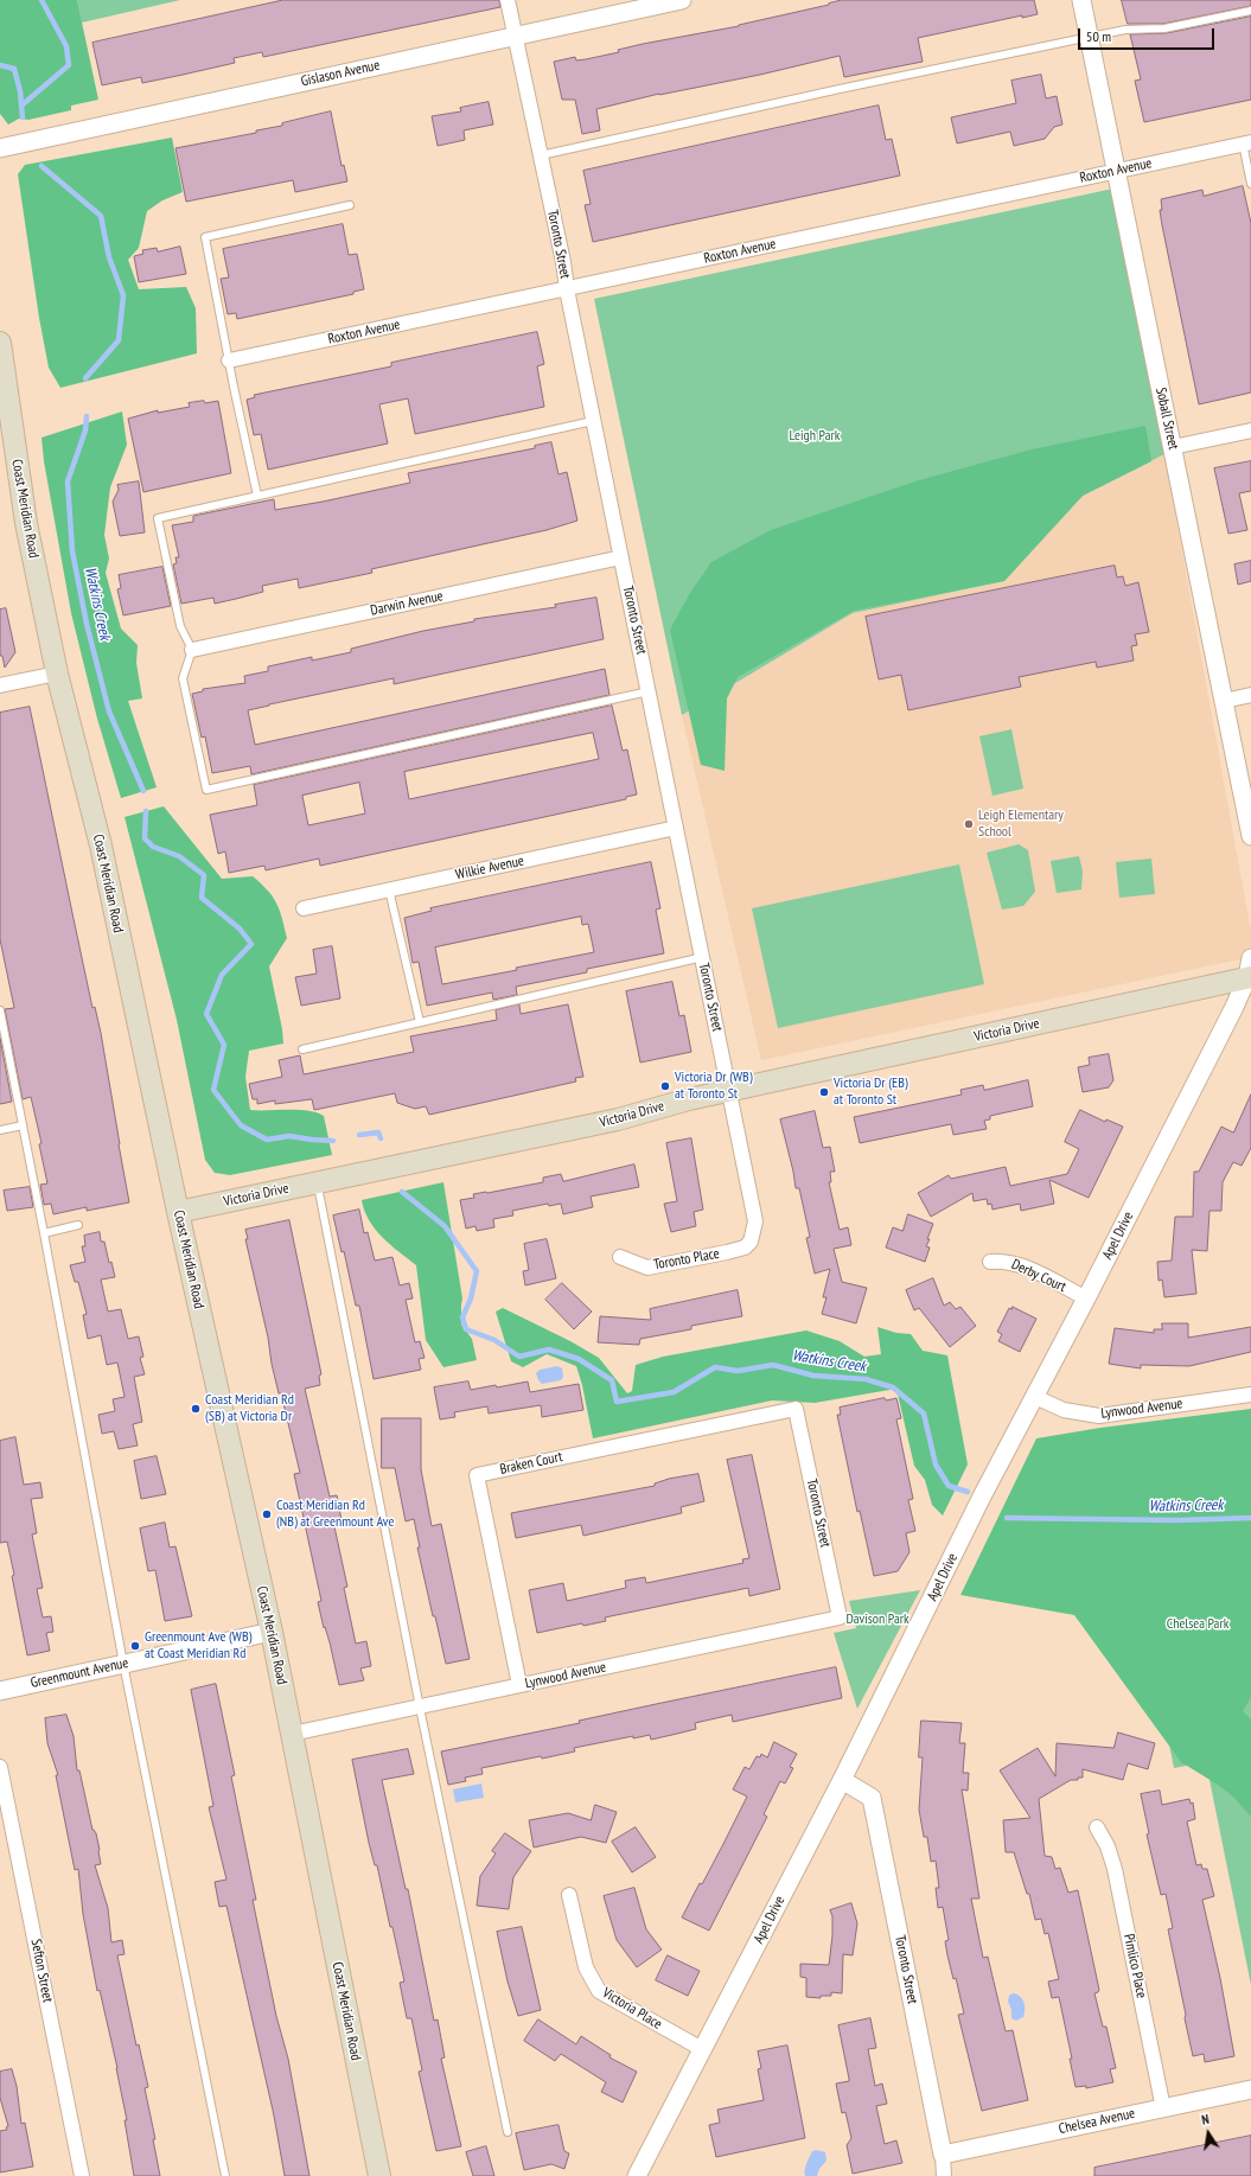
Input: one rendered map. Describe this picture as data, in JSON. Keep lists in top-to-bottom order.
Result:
{
  "streets": {
    "main road": ["Coast Meridian Road", "Victoria Drive"],
    "street": [
      "Gislason Avenue",
      "Roxton Avenue",
      "Toronto Street",
      "Soball Street",
      "Darwin Avenue",
      "Wilkie Avenue",
      "Apel Drive",
      "Toronto Place",
      "Derby Court",
      "Lynwood Avenue",
      "Braken Court",
      "Greenmount Avenue",
      "Pimlico Place",
      "Sefton Street",
      "Victoria Place",
      "Chelsea Avenue"
    ]
  },
  "crossings": [
    ["Gislason Avenue", "Toronto Street"],
    ["Roxton Avenue", "Toronto Street"],
    ["Roxton Avenue", "Soball Street"],
    ["Toronto Street", "Darwin Avenue"],
    ["Toronto Street", "Wilkie Avenue"],
    ["Toronto Street", "Victoria Drive"],
    ["Toronto Street", "Apel Drive"],
    ["Toronto Street", "Toronto Place"],
    ["Toronto Street", "Lynwood Avenue"],
    ["Toronto Street", "Braken Court"],
    ["Toronto Street", "Chelsea Avenue"],
    ["Coast Meridian Road", "Victoria Drive"],
    ["Coast Meridian Road", "Lynwood Avenue"],
    ["Coast Meridian Road", "Greenmount Avenue"],
    ["Victoria Drive", "Apel Drive"],
    ["Apel Drive", "Derby Court"],
    ["Apel Drive", "Lynwood Avenue"],
    ["Apel Drive", "Victoria Place"],
    ["Lynwood Avenue", "Braken Court"],
    ["Pimlico Place", "Chelsea Avenue"]
  ],
  "water": ["Watkins Creek"],
  "parks": ["Leigh Park", "Davison Park", "Chelsea Park"],
  "places": [
    "Leigh Elementary School",
    "Victoria Dr (WB) at Toronto St",
    "Victoria Dr (EB) at Toronto St",
    "Coast Meridian Rd (SB) at Victoria Dr",
    "Coast Meridian Rd (NB) at Greenmount Ave",
    "Greenmount Ave (WB) at Coast Meridian Rd"
  ],
  "scale_bar": "50 m",
  "north": "top"
}
